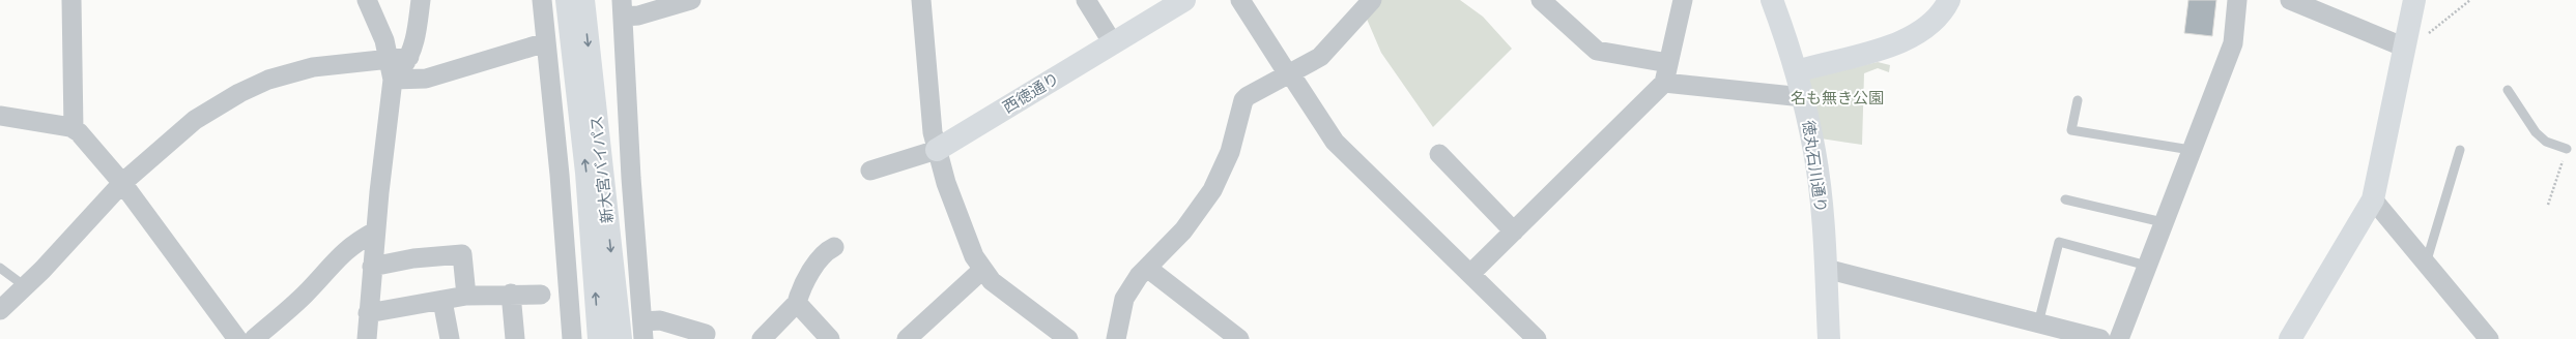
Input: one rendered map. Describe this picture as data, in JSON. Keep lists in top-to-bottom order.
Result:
{
  "streets": {
    "main road": ["西徳通り", "徳丸石川通り", "新大宮バイパス"]
  },
  "parks": ["名も無き公園"]
}
